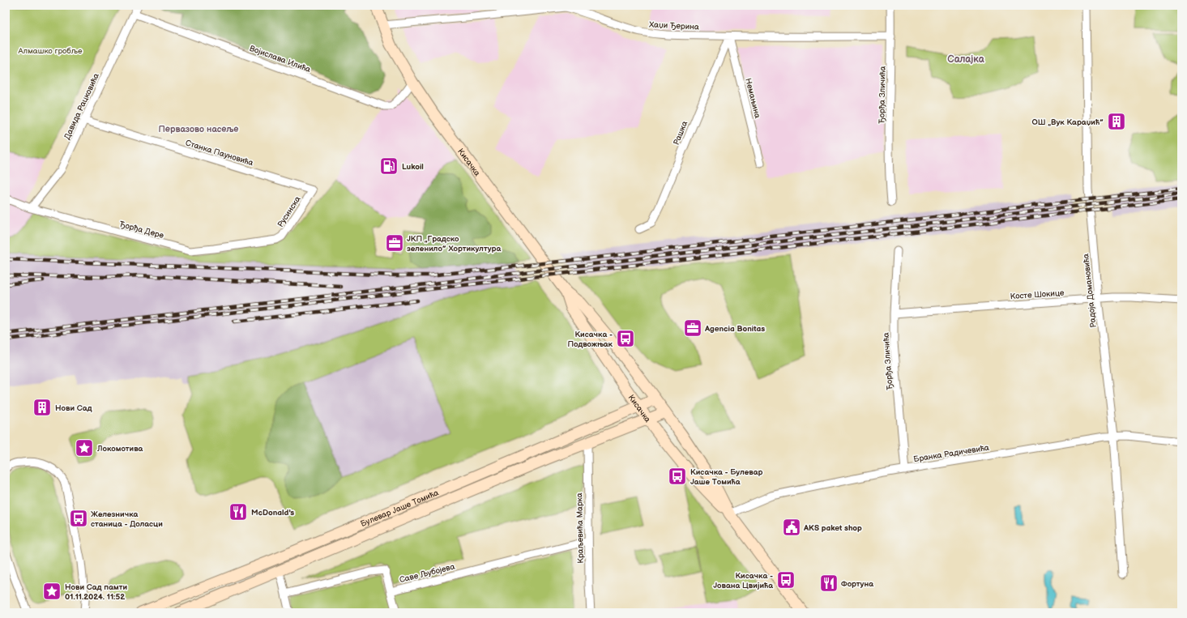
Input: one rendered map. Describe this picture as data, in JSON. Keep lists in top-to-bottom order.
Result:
{
  "streets": {
    "main road": ["Кисачка", "Булевар Јаше Томића"],
    "street": [
      "Хаџи Ђерина",
      "Војислава Илића",
      "Ђорђа Зличића",
      "Немањина",
      "Давида Рацковића",
      "Рашка",
      "Станка Пауновића",
      "Русинска",
      "Ђорђа Дере",
      "Радоја Домановића",
      "Косте Шокице",
      "Бранка Радичевића",
      "Краљевића Марка",
      "Саве Љубојева"
    ]
  },
  "crossings": [
    ["Хаџи Ђерина", "Ђорђа Зличића"],
    ["Хаџи Ђерина", "Немањина"],
    ["Хаџи Ђерина", "Рашка"],
    ["Хаџи Ђерина", "Кисачка"],
    ["Војислава Илића", "Давида Рацковића"],
    ["Војислава Илића", "Кисачка"],
    ["Ђорђа Зличића", "Косте Шокице"],
    ["Ђорђа Зличића", "Бранка Радичевића"],
    ["Немањина", "Рашка"],
    ["Давида Рацковића", "Станка Пауновића"],
    ["Давида Рацковића", "Ђорђа Дере"],
    ["Станка Пауновића", "Русинска"],
    ["Кисачка", "Бранка Радичевића"],
    ["Кисачка", "Булевар Јаше Томића"],
    ["Русинска", "Ђорђа Дере"],
    ["Радоја Домановића", "Косте Шокице"],
    ["Радоја Домановића", "Бранка Радичевића"],
    ["Булевар Јаше Томића", "Краљевића Марка"],
    ["Краљевића Марка", "Саве Љубојева"]
  ],
  "districts": ["Салајка", "Первазово насеље"],
  "parks": ["Алмашко гробље"],
  "places": {
    "building": ["ОШ „Вук Караџић”", "Нови Сад"],
    "fuel station": ["Lukoil"],
    "office": ["ЈКП „Градско зеленило” Хортикултура", "Agencia Bonitas"],
    "bus stop": [
      "Кисачка - Подвожњак",
      "Кисачка - Булевар Јаше Томића",
      "Железничка станица - Доласци",
      "Кисачка - Јована Цвијића"
    ],
    "place": ["Локомотива", "Нови Сад памти 01.11.2024. 11:52"],
    "restaurant": ["McDonald's", "Фортуна"],
    "public building": ["AKS paket shop"]
  }
}
